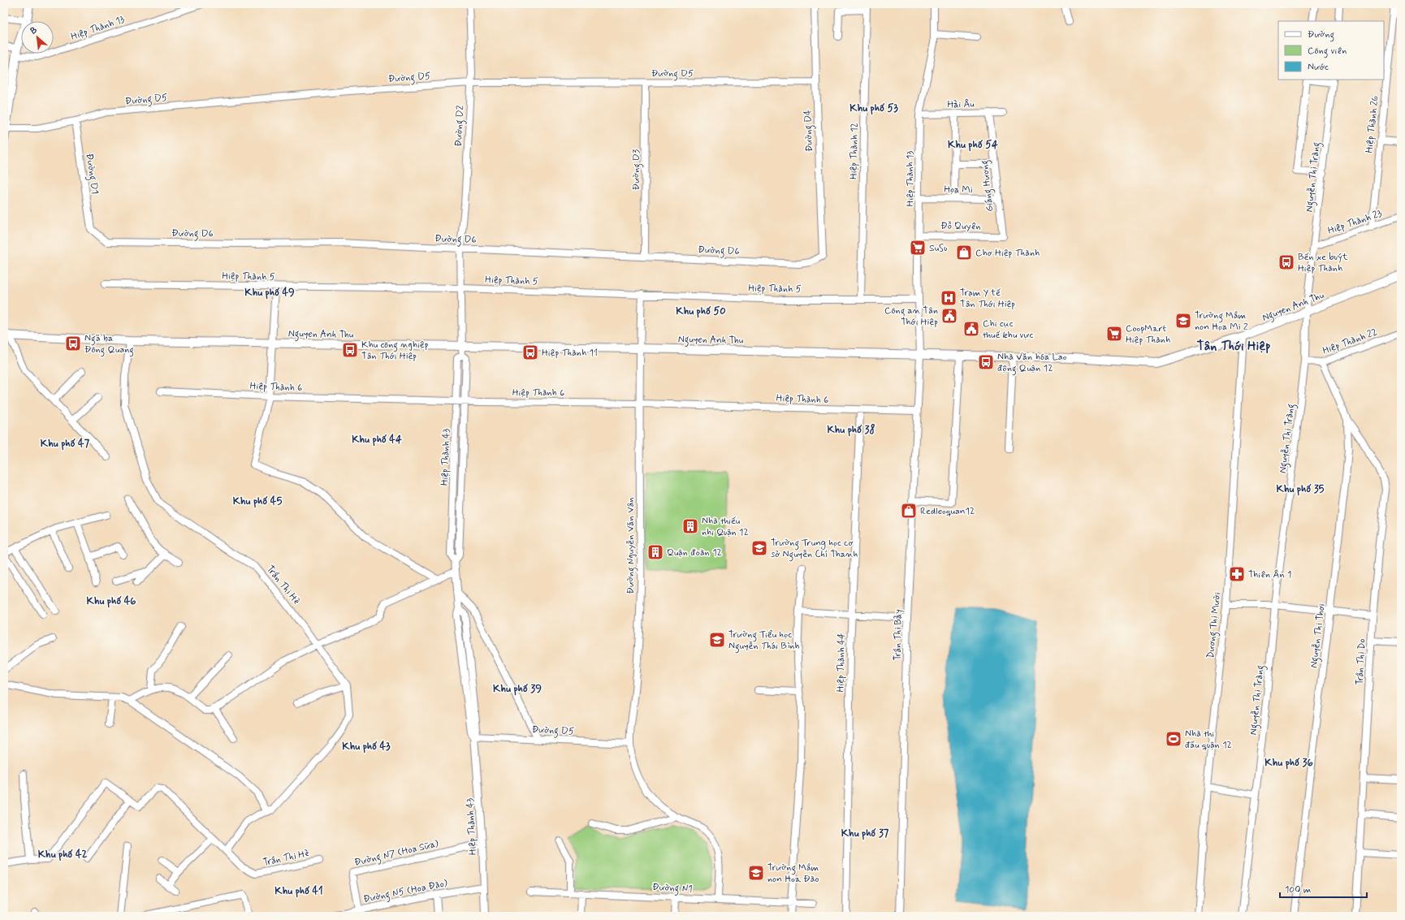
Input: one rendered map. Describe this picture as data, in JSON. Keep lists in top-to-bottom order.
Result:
{
  "streets": {
    "main road": ["Nguyen Anh Thu"],
    "street": [
      "Hiệp Thành 13",
      "Đường D5",
      "Hải Âu",
      "Hiệp Thành 26",
      "Đường D2",
      "Đường D4",
      "Hiệp Thành 12",
      "Đường D3",
      "Đường D1",
      "Nguyễn Thị Tràng",
      "Giáng Hương",
      "Họa Mi",
      "Hiệp Thành 23",
      "Đỗ Quyên",
      "Đường D6",
      "Hiệp Thành 5",
      "Hiệp Thành 22",
      "Hiệp Thành 6",
      "Hiệp Thành 43",
      "Đường Nguyễn Văn Vân",
      "Trần Thị Hè",
      "Dương Thị Mười",
      "Trần Thị Bảy",
      "Nguyễn Thị Thơi",
      "Trần Thị Do",
      "Hiệp Thành 44",
      "Đường N7 (Hoa Sữa)",
      "Đường N1",
      "Đường N5 (Hoa Đào)"
    ]
  },
  "crossings": [
    ["Hiệp Thành 13", "Hải Âu"],
    ["Hiệp Thành 13", "Họa Mi"],
    ["Hiệp Thành 13", "Đỗ Quyên"],
    ["Hiệp Thành 13", "Hiệp Thành 5"],
    ["Hiệp Thành 13", "Nguyen Anh Thu"],
    ["Hiệp Thành 13", "Trần Thị Bảy"],
    ["Đường D5", "Đường D2"],
    ["Đường D5", "Đường D4"],
    ["Đường D5", "Đường D3"],
    ["Đường D5", "Đường D1"],
    ["Đường D5", "Hiệp Thành 43"],
    ["Đường D5", "Đường Nguyễn Văn Vân"],
    ["Hải Âu", "Giáng Hương"],
    ["Hiệp Thành 26", "Hiệp Thành 23"],
    ["Đường D2", "Đường D6"],
    ["Đường D2", "Hiệp Thành 43"],
    ["Đường D4", "Đường D6"],
    ["Hiệp Thành 12", "Hiệp Thành 5"],
    ["Đường D3", "Đường D6"],
    ["Đường D1", "Đường D6"],
    ["Nguyễn Thị Tràng", "Hiệp Thành 23"],
    ["Nguyễn Thị Tràng", "Nguyen Anh Thu"],
    ["Nguyễn Thị Tràng", "Hiệp Thành 22"],
    ["Giáng Hương", "Họa Mi"],
    ["Giáng Hương", "Đỗ Quyên"],
    ["Đường D6", "Hiệp Thành 43"],
    ["Hiệp Thành 5", "Hiệp Thành 43"],
    ["Hiệp Thành 5", "Đường Nguyễn Văn Vân"],
    ["Nguyen Anh Thu", "Hiệp Thành 43"],
    ["Nguyen Anh Thu", "Đường Nguyễn Văn Vân"],
    ["Nguyen Anh Thu", "Trần Thị Hè"],
    ["Nguyen Anh Thu", "Dương Thị Mười"],
    ["Nguyen Anh Thu", "Trần Thị Bảy"],
    ["Hiệp Thành 22", "Nguyễn Thị Thơi"],
    ["Hiệp Thành 6", "Hiệp Thành 43"],
    ["Hiệp Thành 6", "Đường Nguyễn Văn Vân"],
    ["Hiệp Thành 6", "Trần Thị Bảy"],
    ["Hiệp Thành 6", "Hiệp Thành 44"],
    ["Hiệp Thành 43", "Đường N7 (Hoa Sữa)"],
    ["Hiệp Thành 43", "Đường N5 (Hoa Đào)"],
    ["Đường Nguyễn Văn Vân", "Đường N1"],
    ["Nguyễn Thị Thơi", "Trần Thị Do"],
    ["Đường N7 (Hoa Sữa)", "Đường N5 (Hoa Đào)"]
  ],
  "districts": [
    "Khu phố 53",
    "Khu phố 54",
    "Khu phố 49",
    "Khu phố 50",
    "Tân Thới Hiệp",
    "Khu phố 38",
    "Khu phố 44",
    "Khu phố 47",
    "Khu phố 35",
    "Khu phố 45",
    "Khu phố 46",
    "Khu phố 39",
    "Khu phố 43",
    "Khu phố 36",
    "Khu phố 37",
    "Khu phố 42",
    "Khu phố 41"
  ],
  "places": {
    "supermarket": ["SuSu", "CoopMart Hiệp Thành"],
    "shop": ["Chợ Hiệp Thành", "Redleoquan12"],
    "bus stop": [
      "Bến xe buýt Hiệp Thành",
      "Ngã ba Đông Quang",
      "Khu công nghiệp Tân Thới Hiệp",
      "Hiệp Thành 11",
      "Nhà Văn hóa Lao động Quận 12"
    ],
    "hospital": ["Trạm Y tế Tân Thới Hiệp"],
    "public building": ["Công an Tân Thới Hiệp", "Chi cục thuế khu vực"],
    "school or university": [
      "Trường Mầm non Họa Mi 2",
      "Trường Trung học cơ sở Nguyễn Chí Thanh",
      "Trường Tiểu học Nguyễn Thái Bình",
      "Trường Mầm non Hoa Đào"
    ],
    "building": ["Nhà thiếu nhi Quận 12", "Quận đoàn 12"],
    "pharmacy": ["Thiên Ân 1"],
    "sports": ["Nhà thi đấu quận 12"]
  },
  "legend": ["Đường", "Công viên", "Nước"],
  "scale_bar": "100 m",
  "north": "top left"
}
